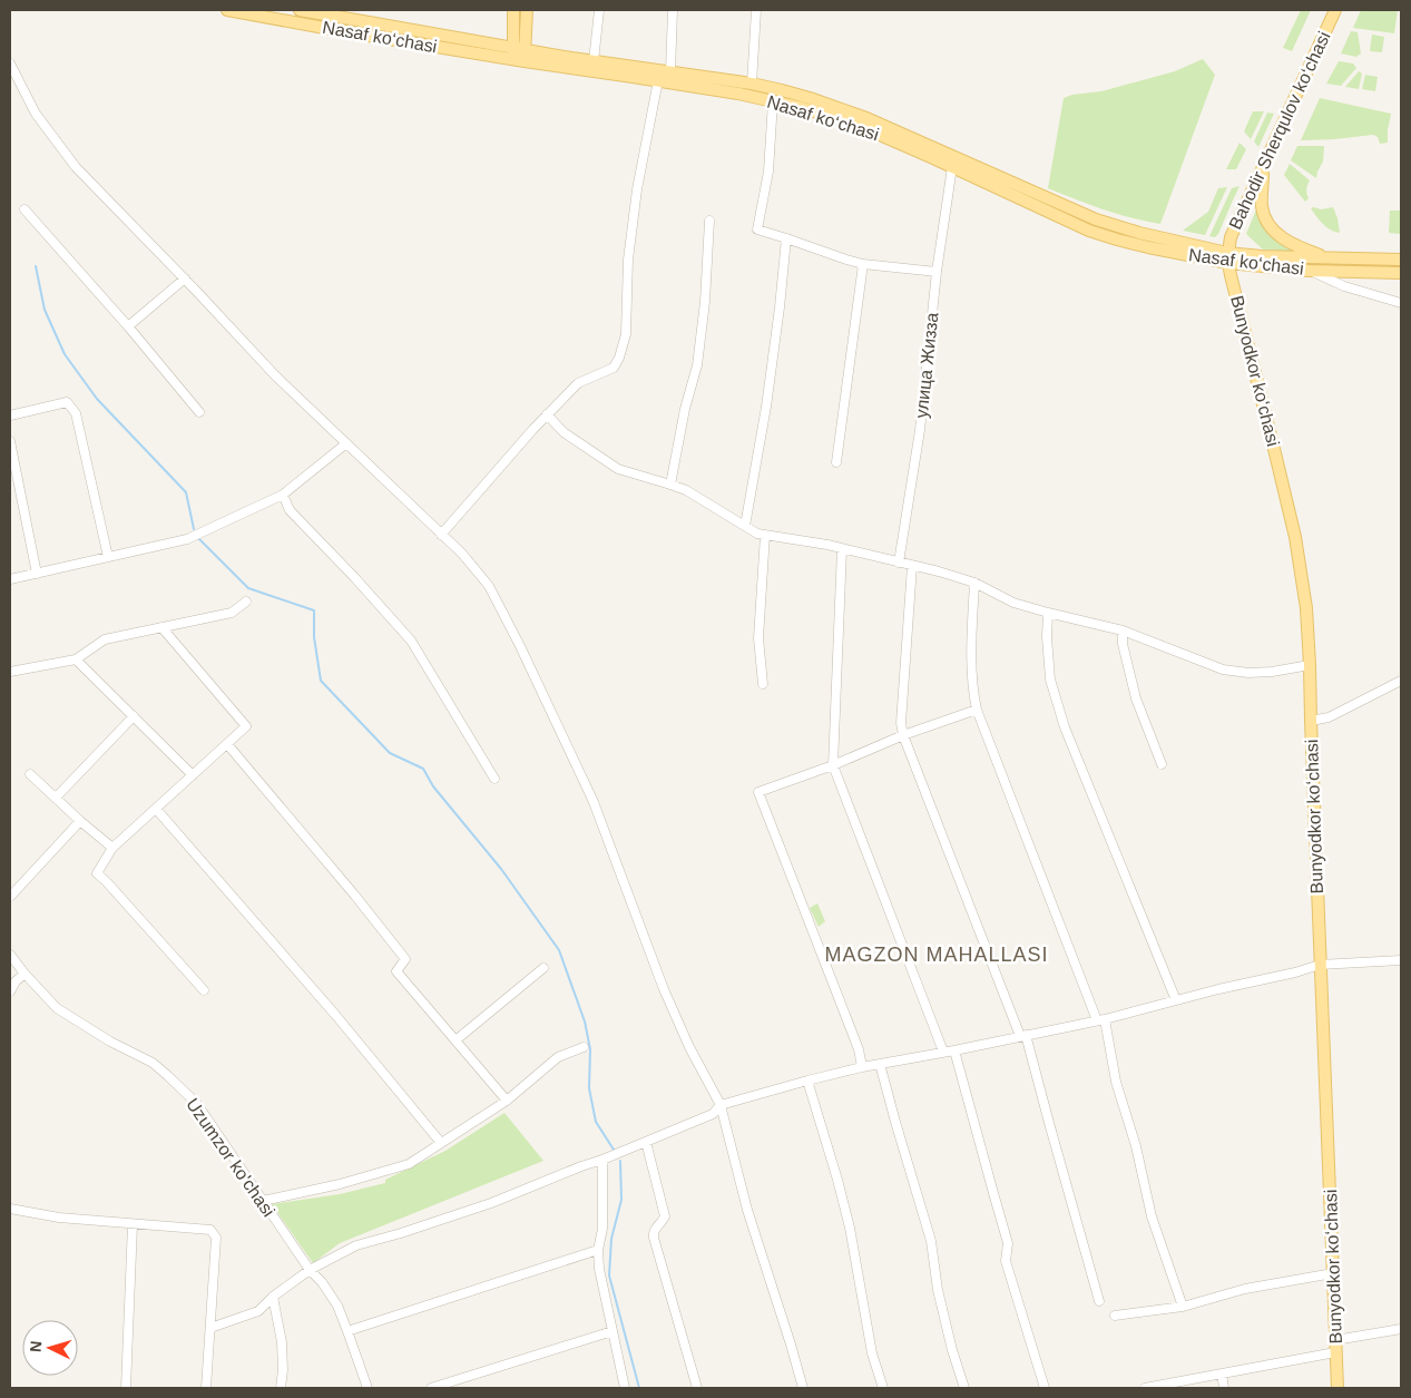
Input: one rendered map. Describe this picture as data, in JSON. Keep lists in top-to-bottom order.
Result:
{
  "streets": {
    "main road": ["Nasaf ko‘chasi", "Bahodir Sherqulov ko‘chasi", "Bunyodkor koʻchasi"],
    "street": ["улица Жизза", "Uzumzor ko'chasi"]
  },
  "crossings": [
    ["Nasaf ko‘chasi", "Bahodir Sherqulov ko‘chasi"],
    ["Nasaf ko‘chasi", "улица Жизза"],
    ["Nasaf ko‘chasi", "Bunyodkor koʻchasi"],
    ["Bahodir Sherqulov ko‘chasi", "Bunyodkor koʻchasi"]
  ],
  "districts": ["MAGZON MAHALLASI"],
  "north": "left"
}
